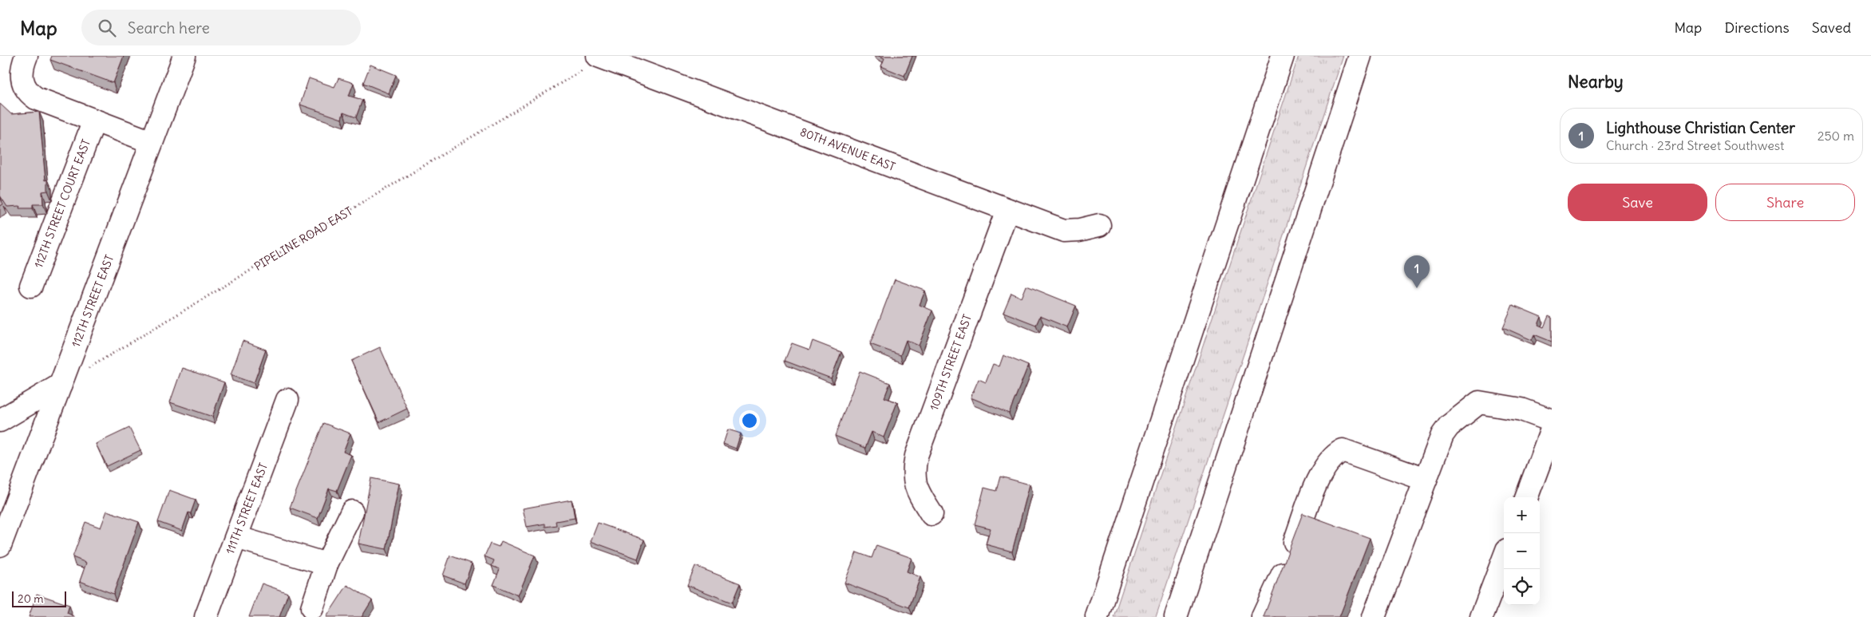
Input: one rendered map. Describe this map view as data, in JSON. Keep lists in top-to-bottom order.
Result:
{
  "streets": {
    "main road": [
      "80TH AVENUE EAST",
      "112TH STREET COURT EAST",
      "112TH STREET EAST",
      "109TH STREET EAST",
      "111TH STREET EAST"
    ],
    "path": ["PIPELINE ROAD EAST"]
  },
  "crossings": [
    ["80TH AVENUE EAST", "PIPELINE ROAD EAST"],
    ["80TH AVENUE EAST", "109TH STREET EAST"],
    ["PIPELINE ROAD EAST", "112TH STREET EAST"]
  ],
  "scale_bar": "20 m",
  "page": {
    "header": "Map",
    "search": "Search here",
    "nav": ["Map", "Directions", "Saved"],
    "heading": "Nearby",
    "list": [
      {
        "mark": "1",
        "name": "Lighthouse Christian Center",
        "note": "Church · 23rd Street Southwest",
        "value": "250 m"
      }
    ],
    "buttons": ["Save", "Share"],
    "pins": "1",
    "map_buttons": ["+", "−"],
    "scale": "20 m"
  }
}
